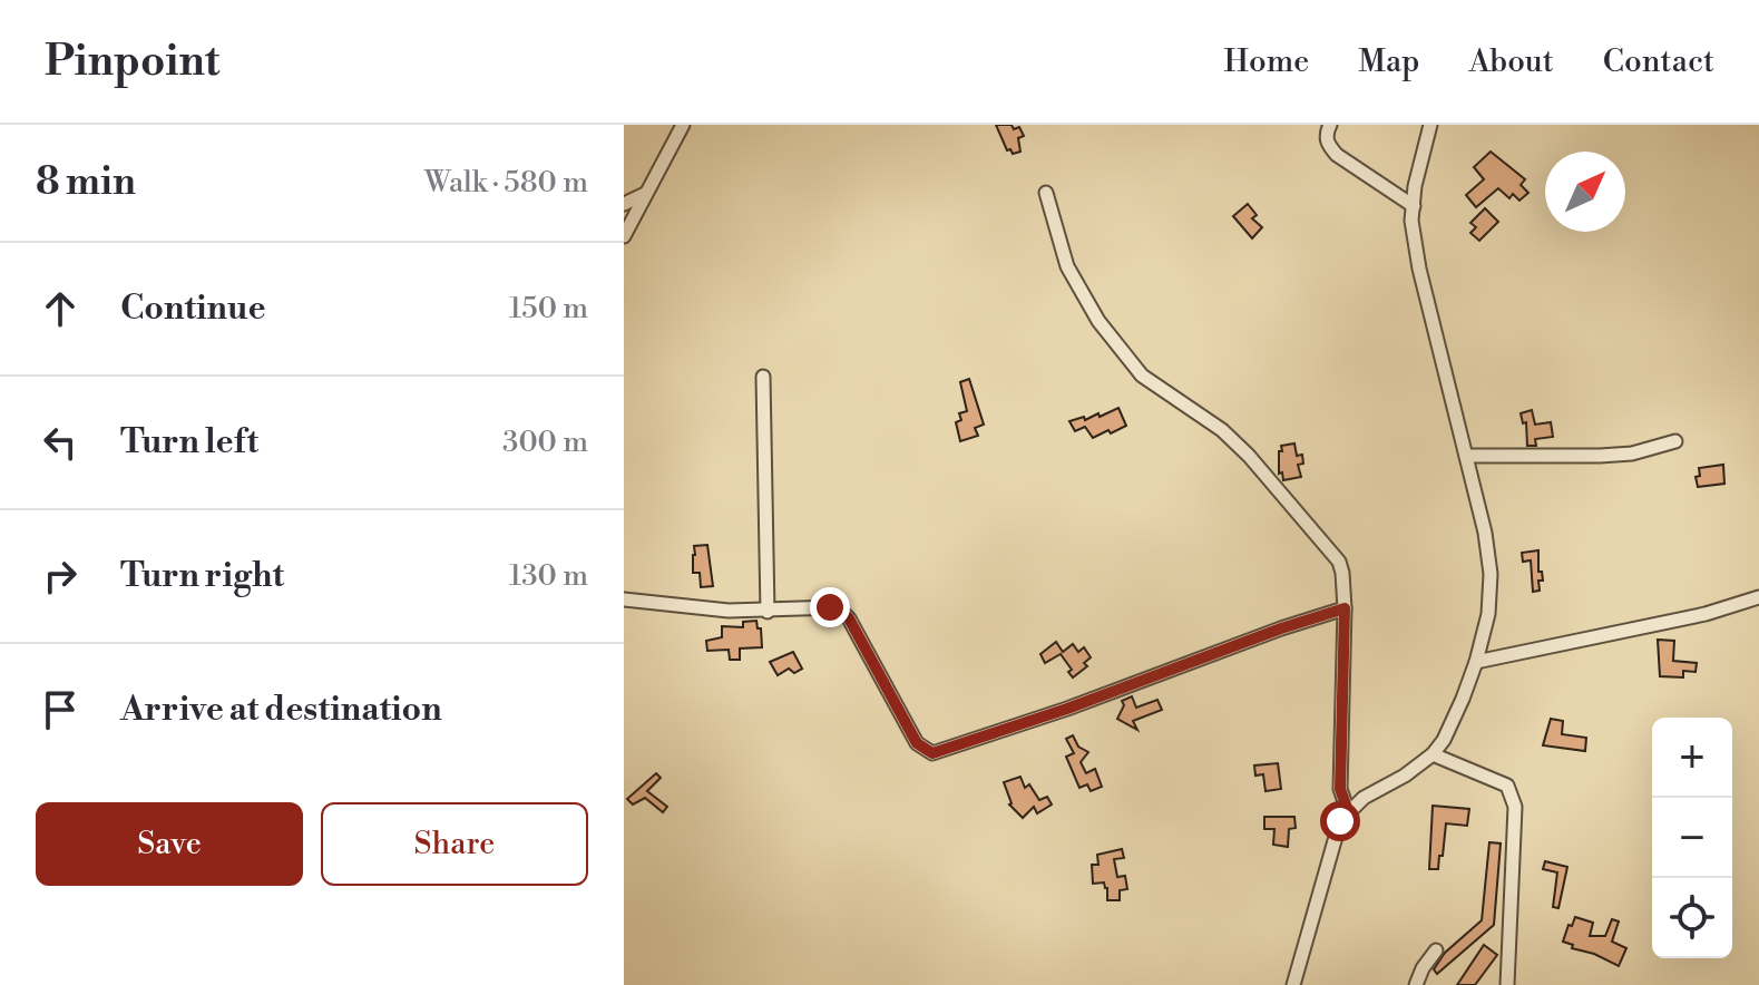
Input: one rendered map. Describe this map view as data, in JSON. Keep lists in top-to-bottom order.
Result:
{
  "north": "top right",
  "page": {
    "header": "Pinpoint",
    "nav": [
      "Home",
      "Map",
      "About",
      "Contact"
    ],
    "heading": ["8 min", "Walk · 580 m"],
    "list": [
      ["Continue", "150 m"],
      ["Turn left", "300 m"],
      ["Turn right", "130 m"],
      "Arrive at destination"
    ],
    "map_buttons": ["+", "−"],
    "buttons": ["Save", "Share"]
  }
}
